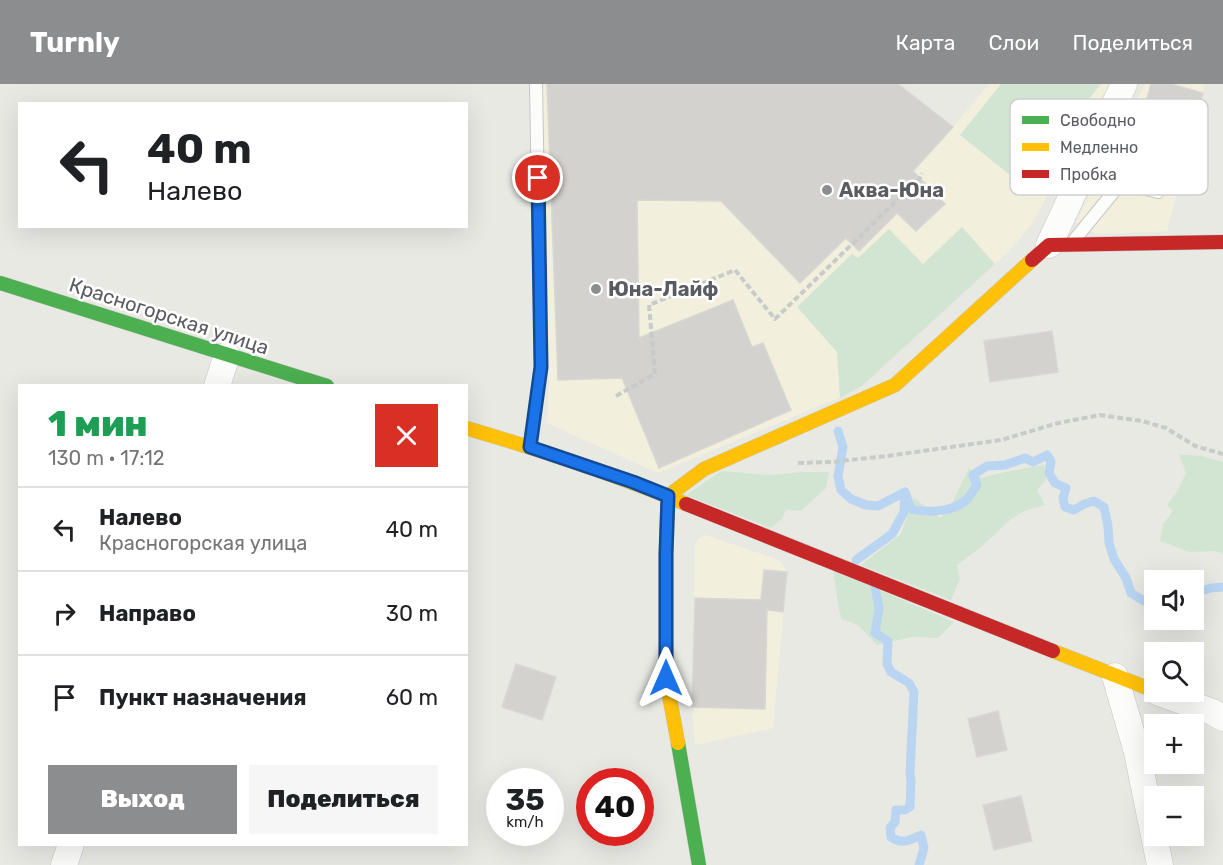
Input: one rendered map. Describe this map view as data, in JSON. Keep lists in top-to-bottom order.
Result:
{
  "streets": {
    "street": ["Красногорская улица"]
  },
  "places": ["Аква-Юна", "Юна-Лайф"],
  "legend": ["Свободно", "Медленно", "Пробка"],
  "page": {
    "header": "Turnly",
    "nav": ["Карта", "Слои", "Поделиться"],
    "turn": ["40 m", "Налево"],
    "heading": ["1 мин", "130 m · 17:12"],
    "list": [
      {
        "name": "Налево",
        "note": "Красногорская улица",
        "value": "40 m"
      },
      {
        "name": "Направо",
        "value": "30 m"
      },
      {
        "name": "Пункт назначения",
        "value": "60 m"
      }
    ],
    "map_buttons": ["+", "−"],
    "buttons": ["Выход", "Поделиться"],
    "speed": "35 km/h",
    "limit": "40"
  }
}
